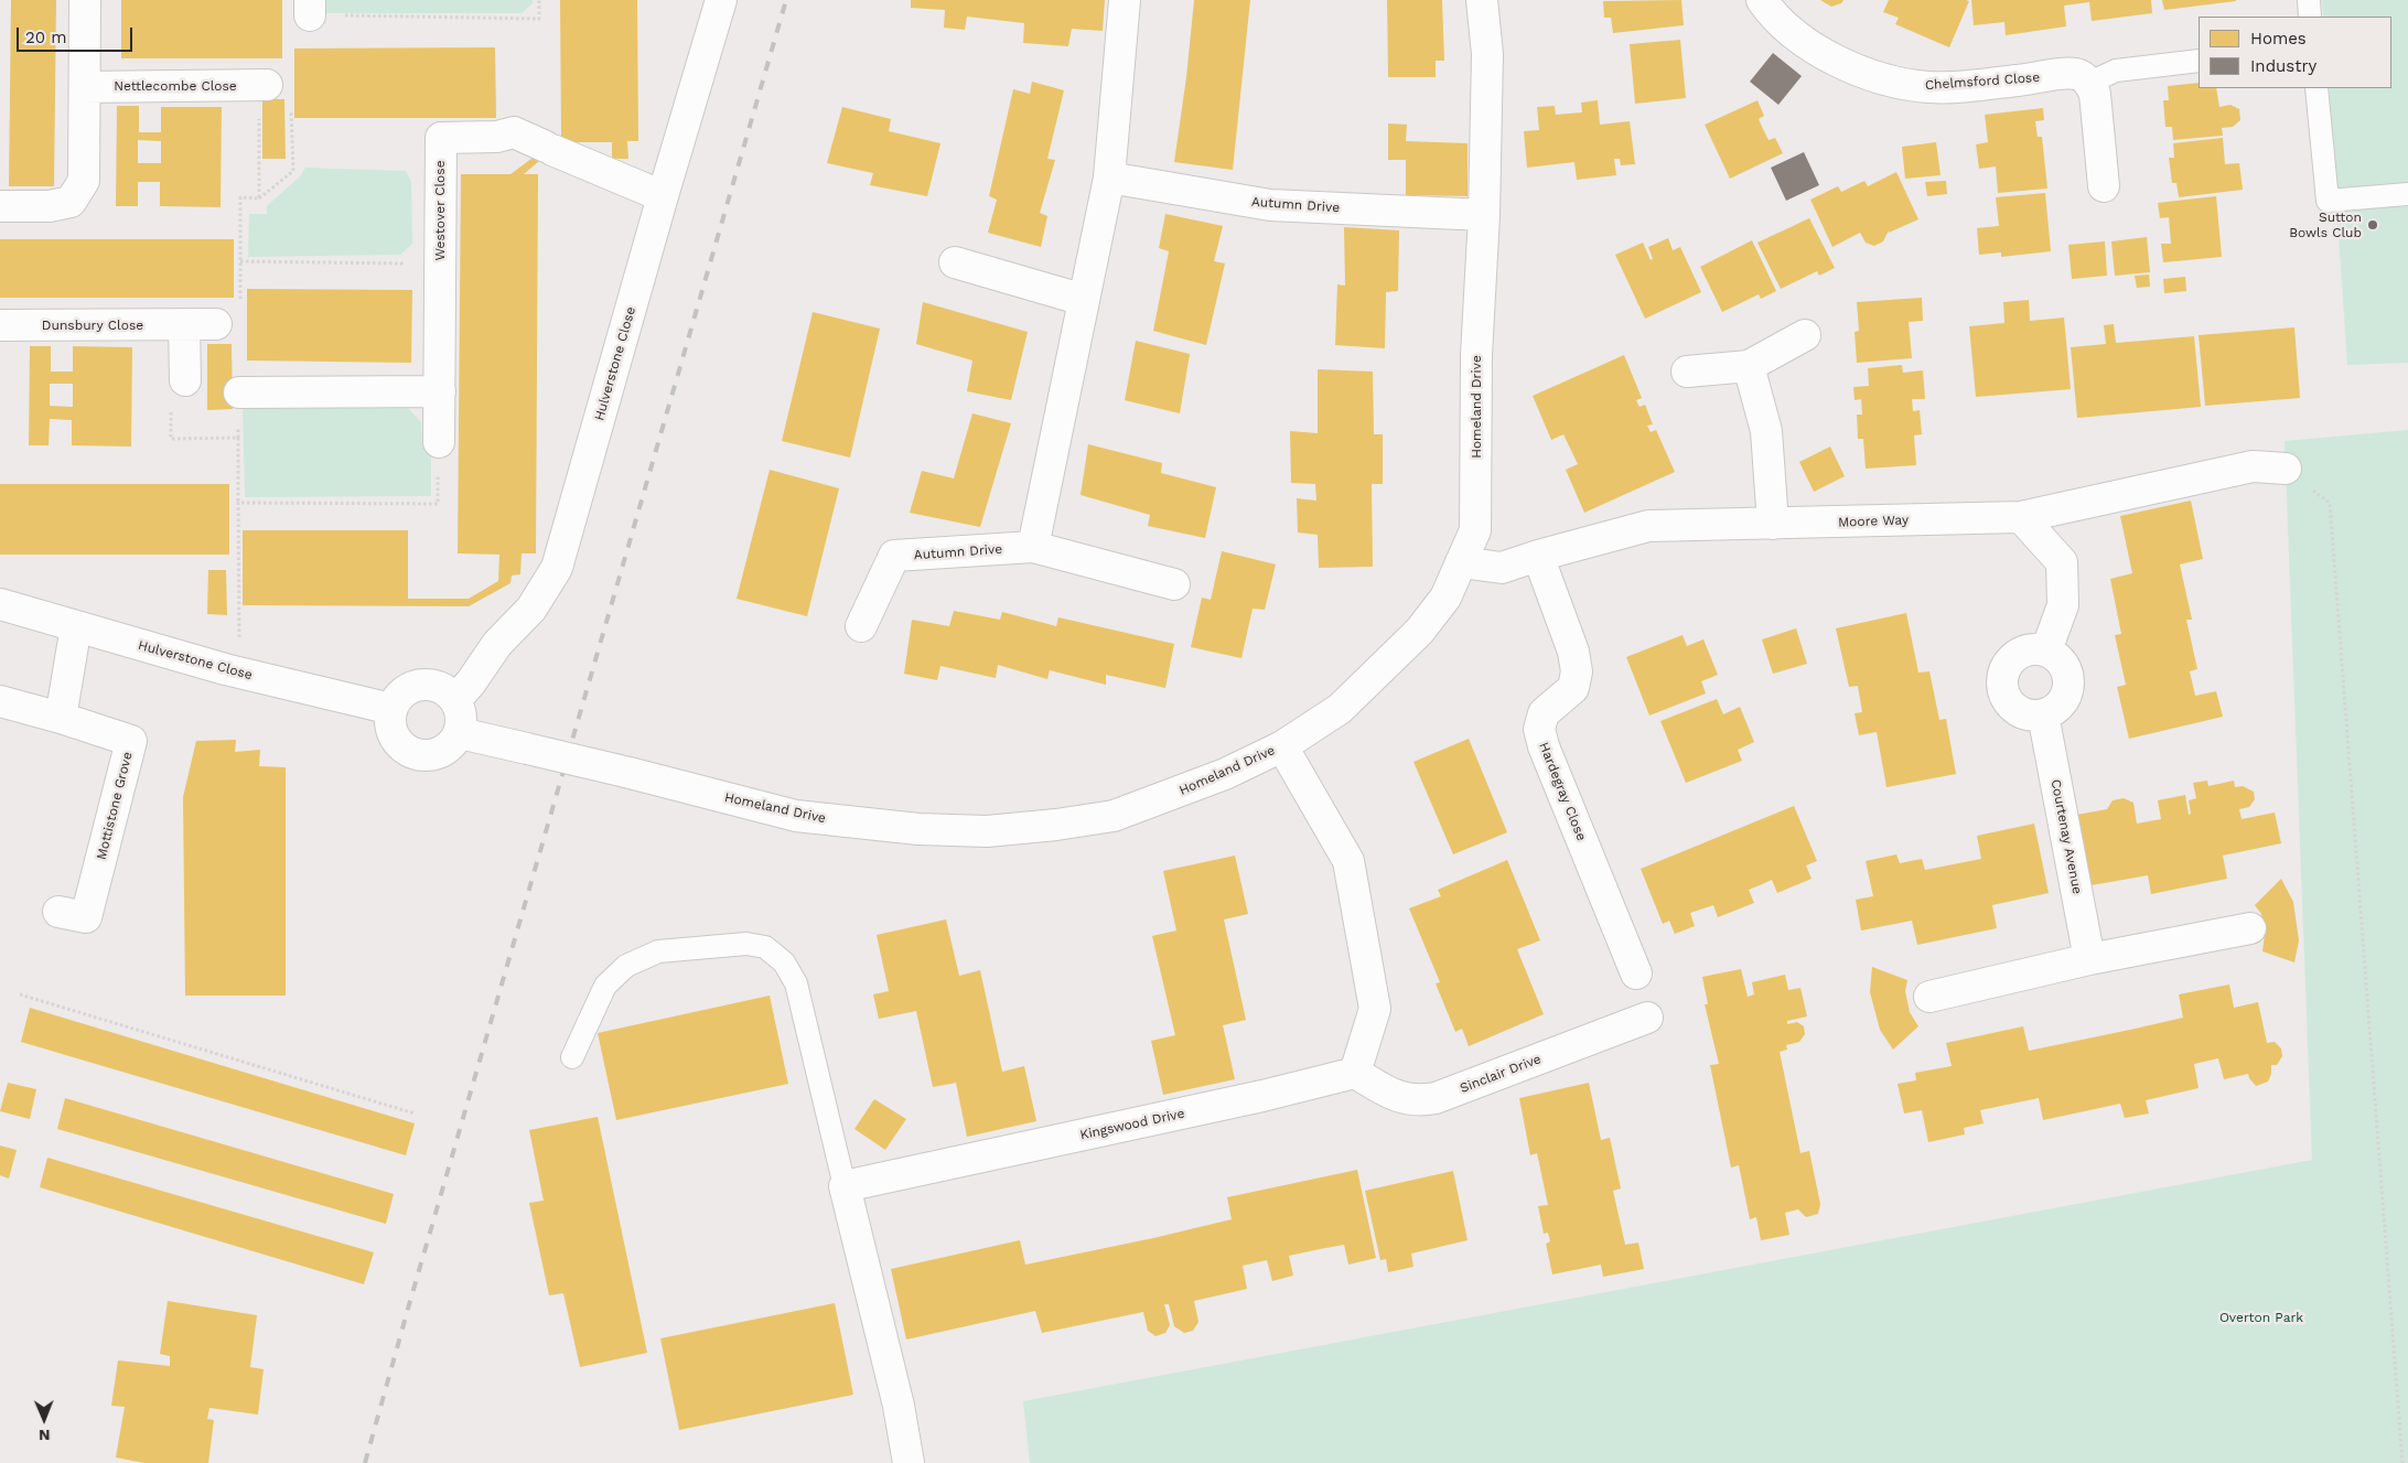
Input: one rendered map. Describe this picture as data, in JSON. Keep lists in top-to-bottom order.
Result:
{
  "streets": {
    "street": [
      "Chelmsford Close",
      "Nettlecombe Close",
      "Autumn Drive",
      "Westover Close",
      "Dunsbury Close",
      "Hulverstone Close",
      "Homeland Drive",
      "Moore Way",
      "Hardegray Close",
      "Mottistone Grove",
      "Courtenay Avenue",
      "Sinclair Drive",
      "Kingswood Drive"
    ]
  },
  "crossings": [
    ["Autumn Drive", "Homeland Drive"],
    ["Westover Close", "Hulverstone Close"],
    ["Hulverstone Close", "Homeland Drive"],
    ["Homeland Drive", "Moore Way"],
    ["Moore Way", "Hardegray Close"],
    ["Sinclair Drive", "Kingswood Drive"]
  ],
  "parks": ["Overton Park"],
  "places": ["Sutton Bowls Club"],
  "legend": ["Homes", "Industry"],
  "scale_bar": "20 m",
  "north": "bottom"
}
